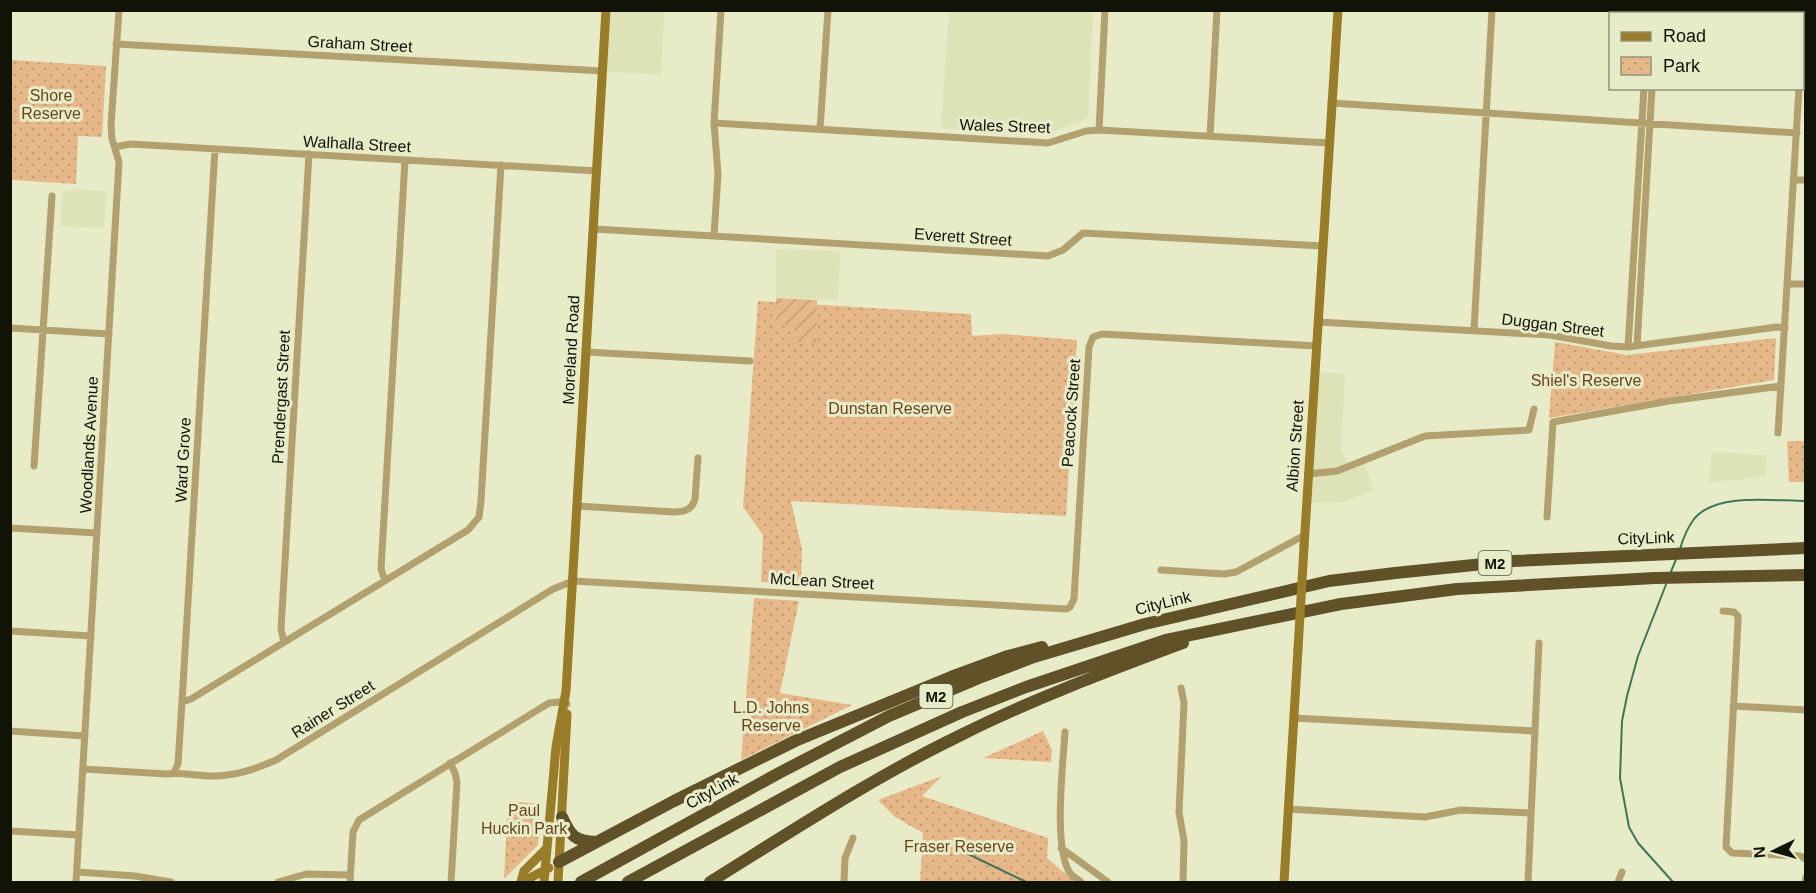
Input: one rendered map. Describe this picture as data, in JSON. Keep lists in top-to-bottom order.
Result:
{
  "streets": {
    "highway": ["CityLink", "M2"],
    "main road": ["Moreland Road", "Albion Street"],
    "street": [
      "Graham Street",
      "Wales Street",
      "Walhalla Street",
      "Everett Street",
      "Duggan Street",
      "Prendergast Street",
      "Peacock Street",
      "Woodlands Avenue",
      "Ward Grove",
      "McLean Street",
      "Rainer Street"
    ]
  },
  "crossings": [
    ["Graham Street", "Moreland Road"],
    ["Graham Street", "Woodlands Avenue"],
    ["Wales Street", "Albion Street"],
    ["Walhalla Street", "Moreland Road"],
    ["Walhalla Street", "Prendergast Street"],
    ["Walhalla Street", "Woodlands Avenue"],
    ["Walhalla Street", "Ward Grove"],
    ["Everett Street", "Moreland Road"],
    ["Everett Street", "Albion Street"],
    ["Duggan Street", "Albion Street"],
    ["Moreland Road", "McLean Street"],
    ["Moreland Road", "Rainer Street"],
    ["Peacock Street", "Albion Street"],
    ["Peacock Street", "McLean Street"],
    ["Woodlands Avenue", "Rainer Street"],
    ["Ward Grove", "Rainer Street"],
    ["McLean Street", "Rainer Street"]
  ],
  "parks": [
    "Shore Reserve",
    "Shiel's Reserve",
    "Dunstan Reserve",
    "L.D. Johns Reserve",
    "Paul Huckin Park",
    "Fraser Reserve"
  ],
  "legend": ["Road", "Park"],
  "north": "left"
}
